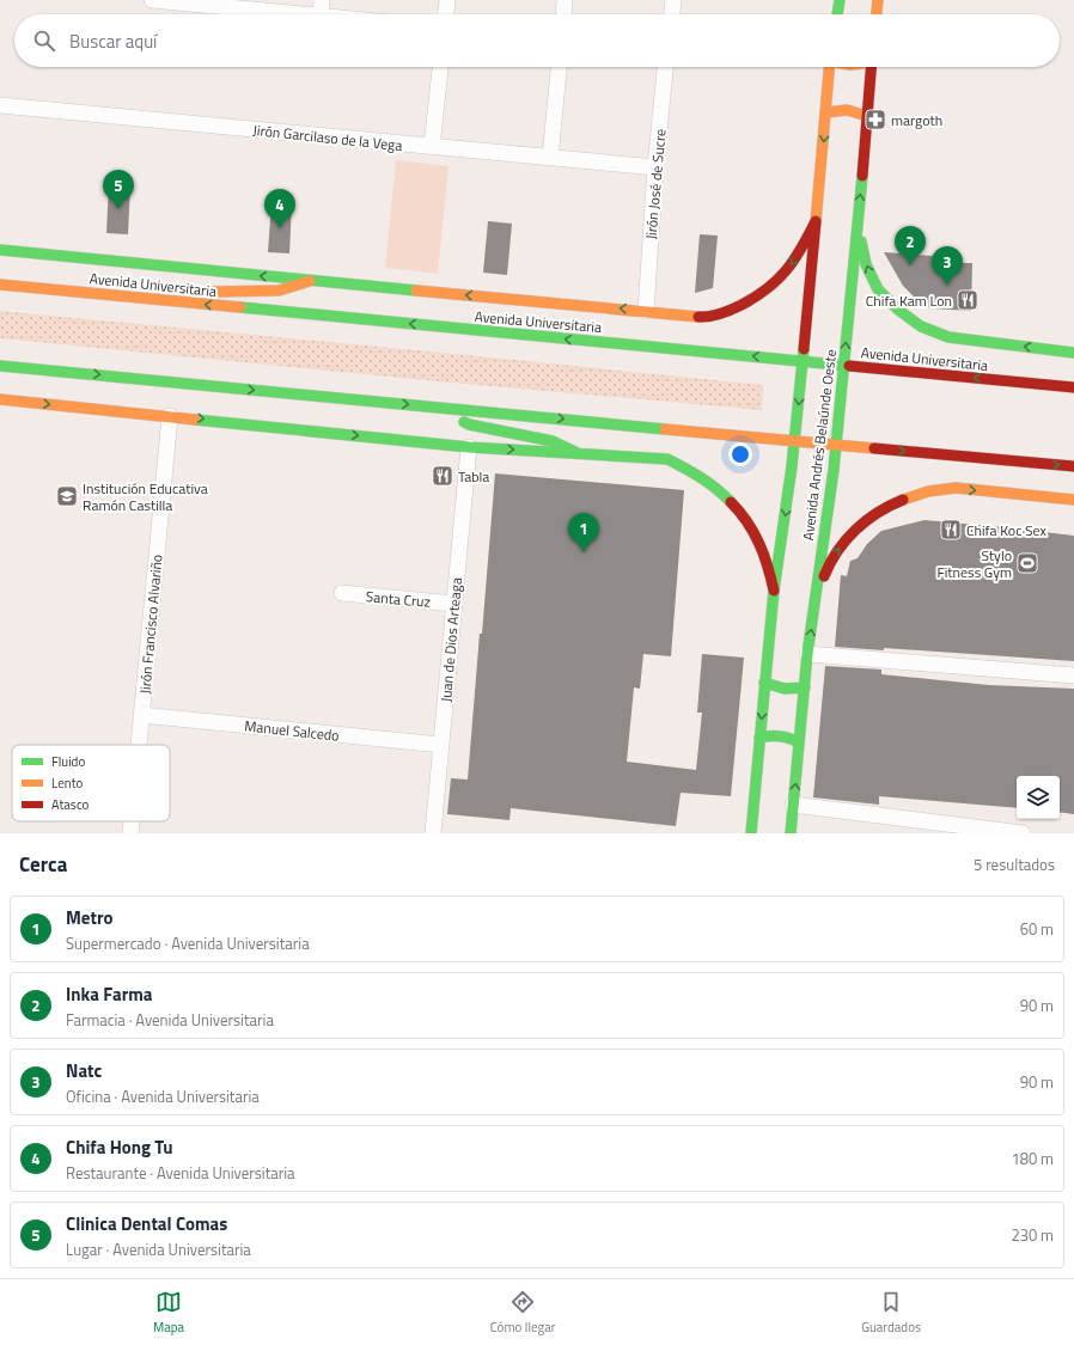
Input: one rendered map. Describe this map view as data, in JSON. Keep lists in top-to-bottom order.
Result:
{
  "streets": {
    "street": [
      "Jirón Garcilaso de la Vega",
      "Jirón José de Sucre",
      "Avenida Universitaria",
      "Avenida Andrés Belaúnde Oeste",
      "Santa Cruz",
      "Jirón Francisco Alvariño",
      "Juan de Dios Arteaga",
      "Manuel Salcedo"
    ]
  },
  "crossings": [
    ["Jirón Garcilaso de la Vega", "Jirón José de Sucre"],
    ["Jirón José de Sucre", "Avenida Universitaria"],
    ["Avenida Universitaria", "Avenida Andrés Belaúnde Oeste"],
    ["Santa Cruz", "Juan de Dios Arteaga"],
    ["Jirón Francisco Alvariño", "Manuel Salcedo"],
    ["Juan de Dios Arteaga", "Manuel Salcedo"]
  ],
  "places": {
    "pharmacy": ["margoth"],
    "restaurant": ["Chifa Kam Lon", "Tabla", "Chifa Koc Sex"],
    "school or university": ["Institución Educativa Ramón Castilla"],
    "sports": ["Stylo Fitness Gym"]
  },
  "legend": ["Fluido", "Lento", "Atasco"],
  "page": {
    "search": "Buscar aquí",
    "pins": [
      "5",
      "4",
      "2",
      "3",
      "1"
    ],
    "heading": ["Cerca", "5 resultados"],
    "list": [
      {
        "mark": "1",
        "name": "Metro",
        "note": "Supermercado · Avenida Universitaria",
        "value": "60 m"
      },
      {
        "mark": "2",
        "name": "Inka Farma",
        "note": "Farmacia · Avenida Universitaria",
        "value": "90 m"
      },
      {
        "mark": "3",
        "name": "Natc",
        "note": "Oficina · Avenida Universitaria",
        "value": "90 m"
      },
      {
        "mark": "4",
        "name": "Chifa Hong Tu",
        "note": "Restaurante · Avenida Universitaria",
        "value": "180 m"
      },
      {
        "mark": "5",
        "name": "Clinica Dental Comas",
        "note": "Lugar · Avenida Universitaria",
        "value": "230 m"
      }
    ],
    "nav": ["Mapa", "Cómo llegar", "Guardados"]
  }
}
